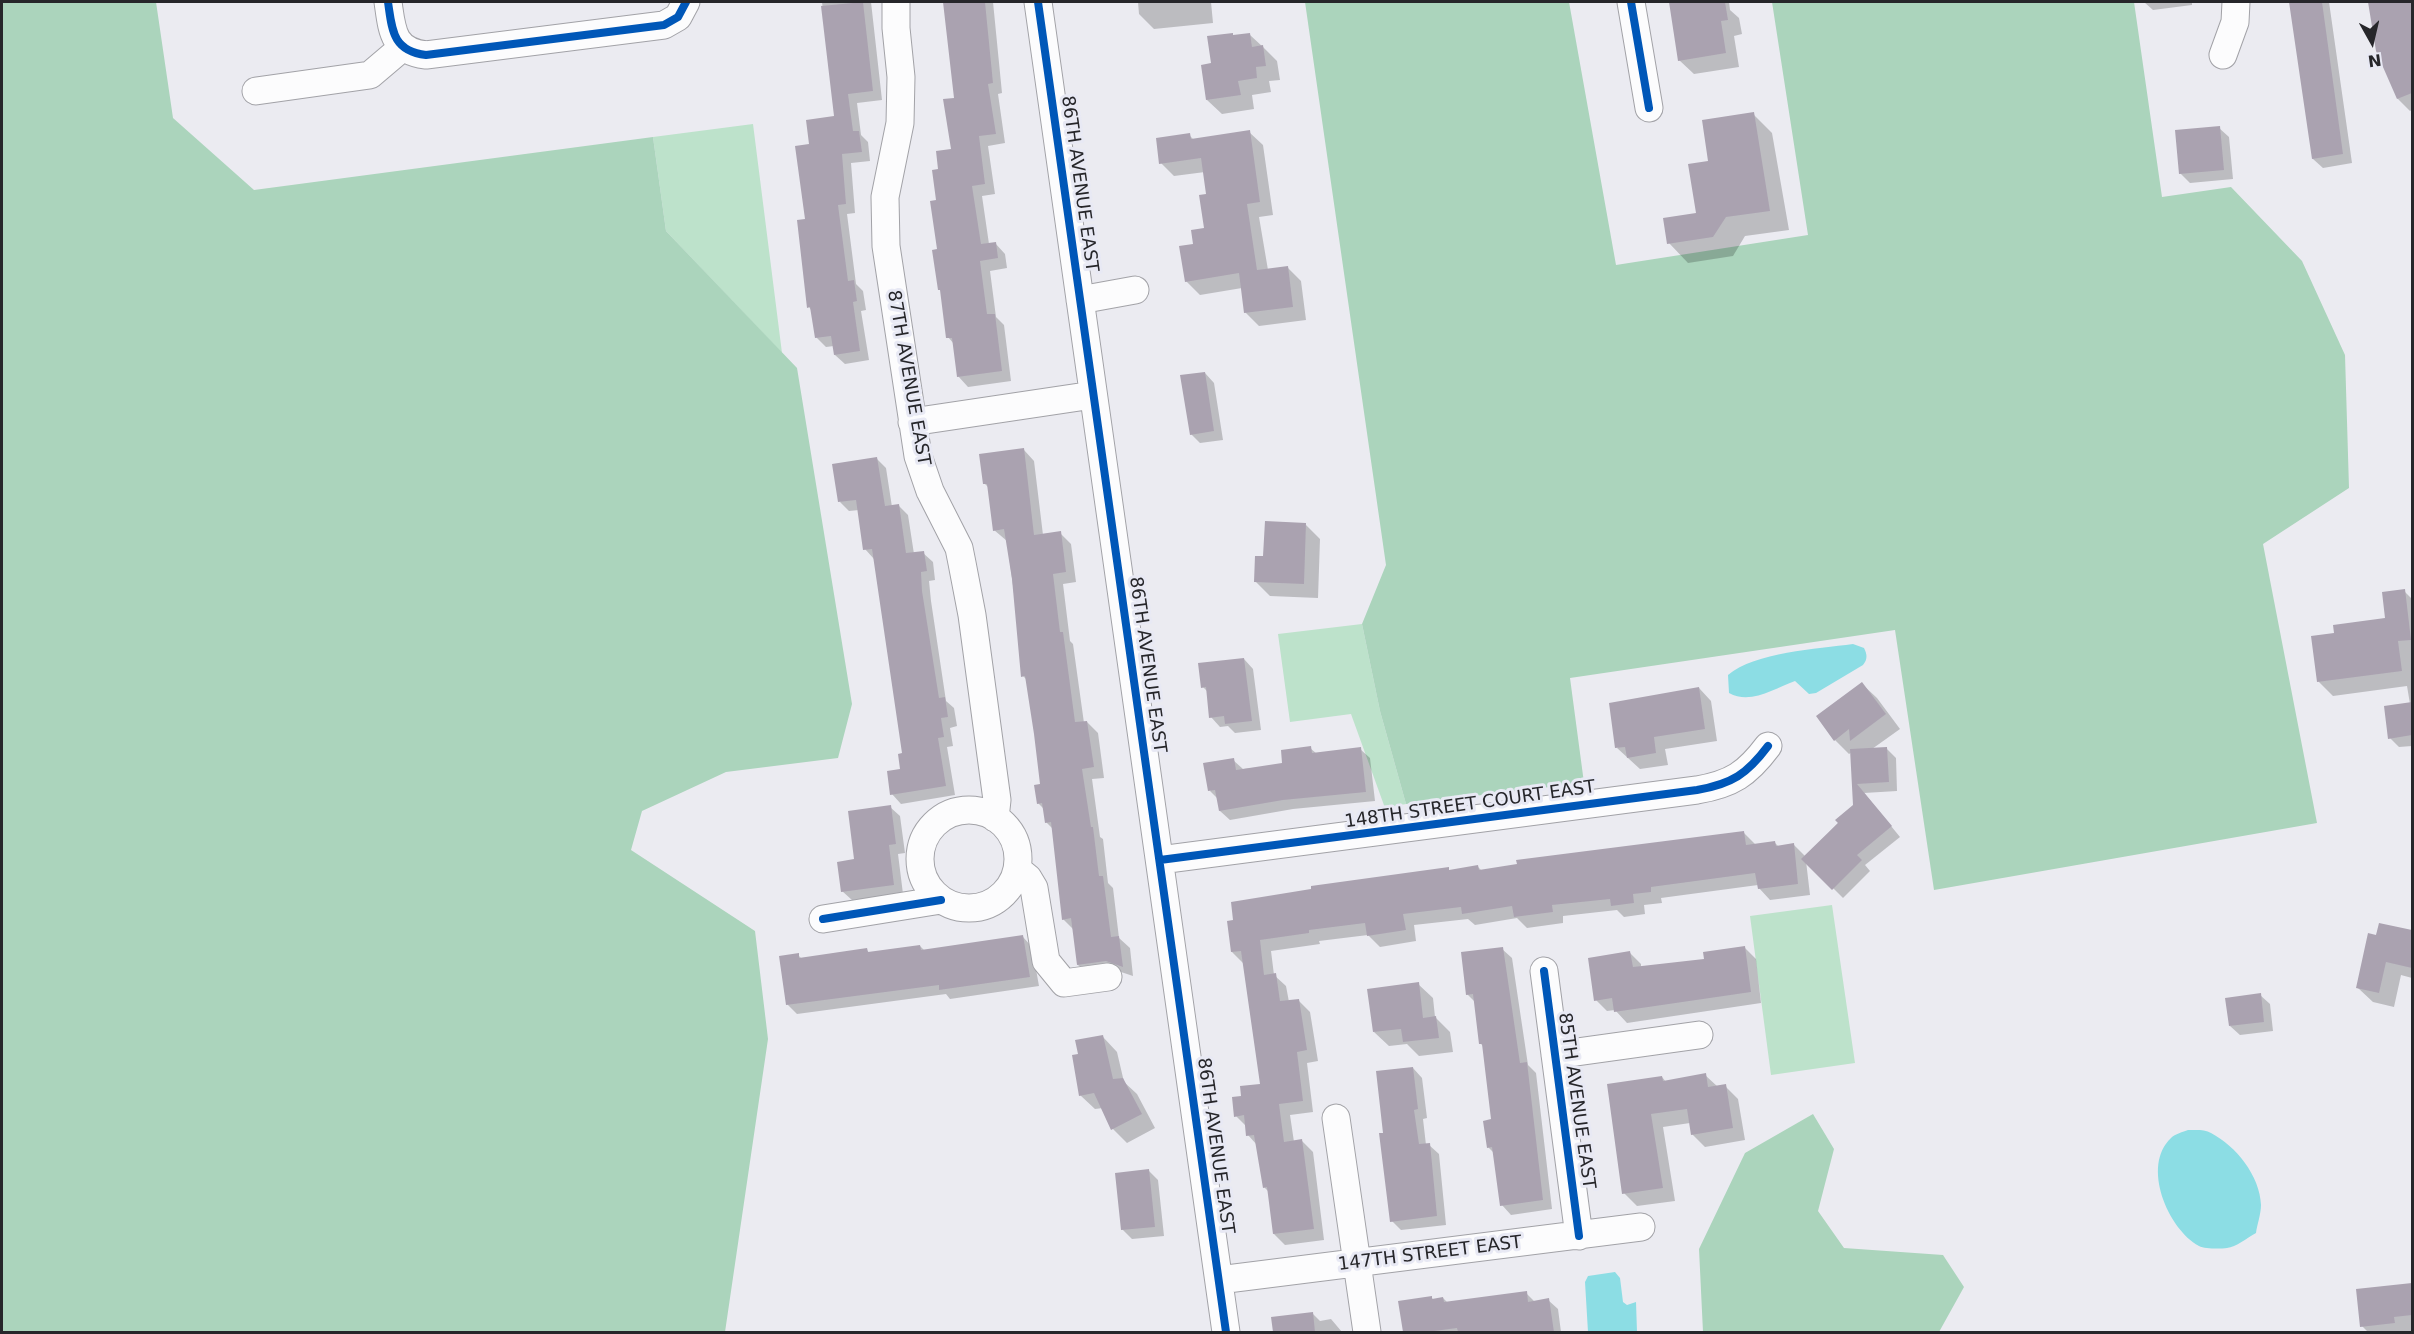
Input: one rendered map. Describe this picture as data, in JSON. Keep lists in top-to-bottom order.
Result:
{
  "streets": {
    "street": [
      "86TH AVENUE EAST",
      "87TH AVENUE EAST",
      "148TH STREET COURT EAST",
      "85TH AVENUE EAST",
      "147TH STREET EAST"
    ]
  },
  "crossings": [
    ["86TH AVENUE EAST", "148TH STREET COURT EAST"],
    ["86TH AVENUE EAST", "147TH STREET EAST"],
    ["85TH AVENUE EAST", "147TH STREET EAST"]
  ],
  "north": "bottom"
}
